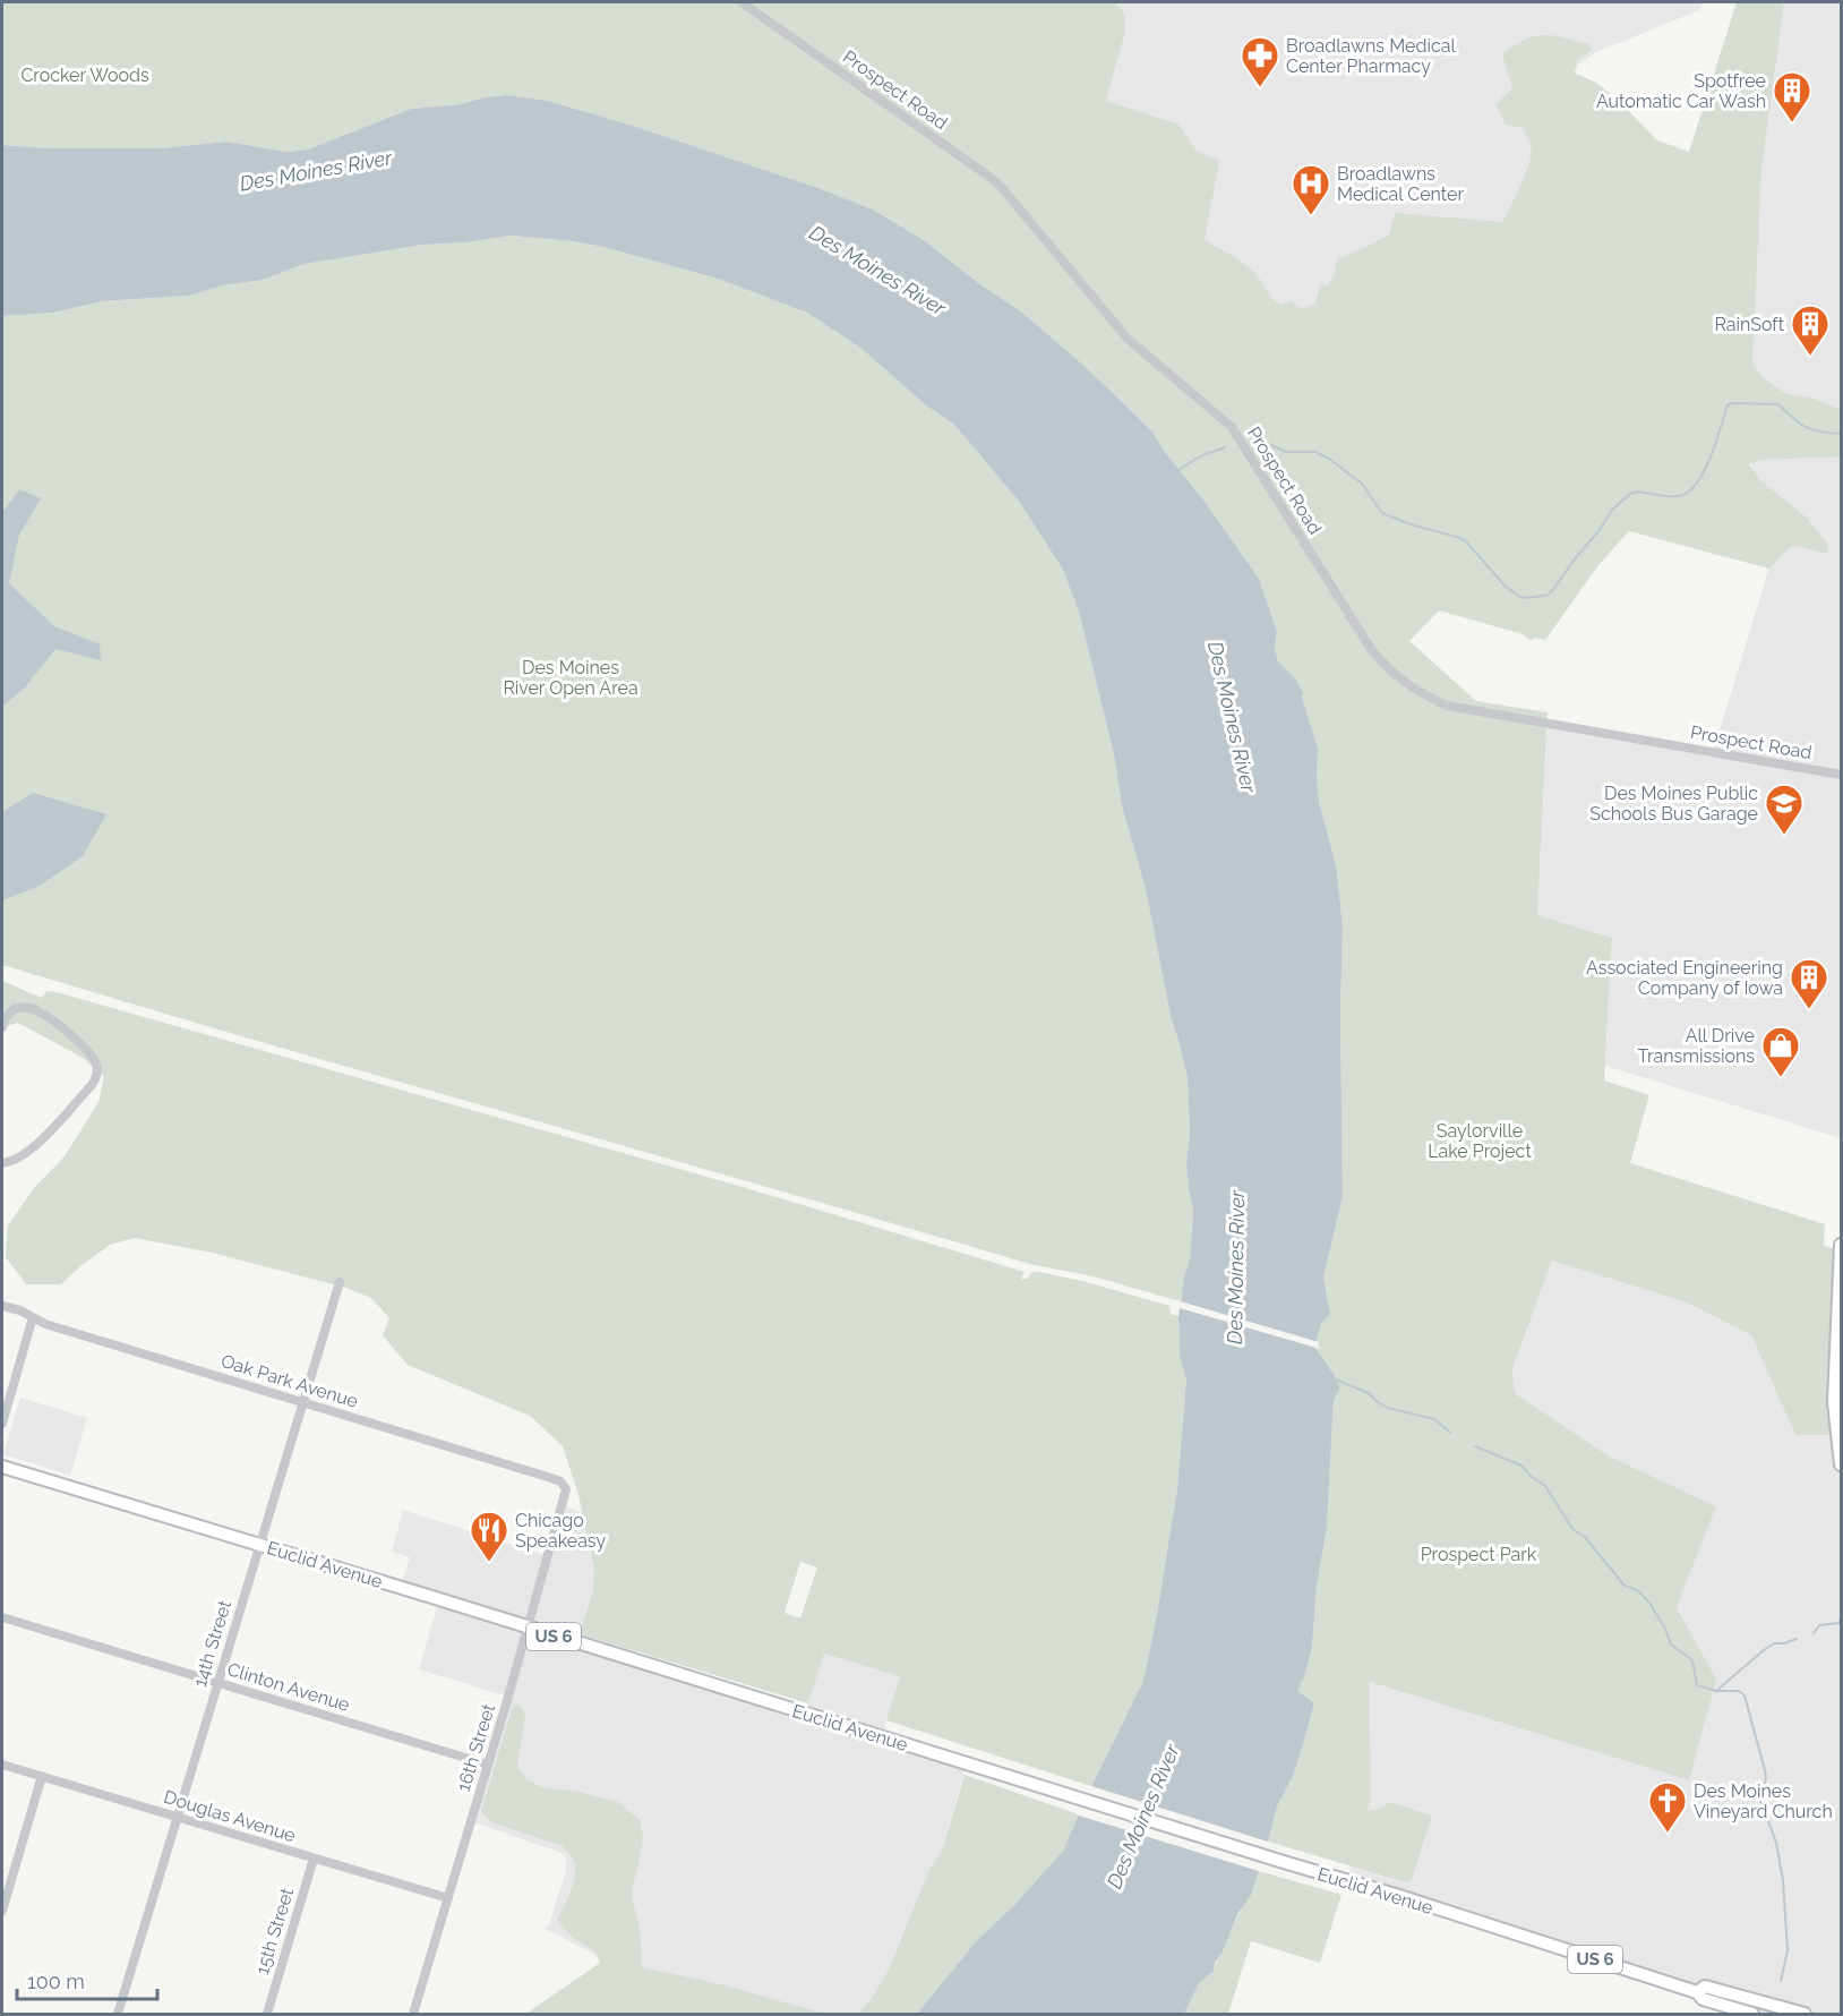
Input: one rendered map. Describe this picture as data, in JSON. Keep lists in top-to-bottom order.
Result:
{
  "streets": {
    "main road": ["Euclid Avenue", "US 6"],
    "street": [
      "Prospect Road",
      "Oak Park Avenue",
      "14th Street",
      "Clinton Avenue",
      "16th Street",
      "Douglas Avenue",
      "15th Street"
    ]
  },
  "crossings": [
    ["Oak Park Avenue", "14th Street"],
    ["Oak Park Avenue", "16th Street"],
    ["Euclid Avenue", "14th Street"],
    ["Euclid Avenue", "16th Street"],
    ["14th Street", "Clinton Avenue"],
    ["14th Street", "Douglas Avenue"],
    ["Clinton Avenue", "16th Street"],
    ["16th Street", "Douglas Avenue"],
    ["Douglas Avenue", "15th Street"]
  ],
  "water": ["Des Moines River"],
  "parks": [
    "Crocker Woods",
    "Des Moines River Open Area",
    "Saylorville Lake Project",
    "Prospect Park"
  ],
  "places": {
    "pharmacy": ["Broadlawns Medical Center Pharmacy"],
    "building": ["Spotfree Automatic Car Wash", "RainSoft", "Associated Engineering Company of Iowa"],
    "hospital": ["Broadlawns Medical Center"],
    "school or university": ["Des Moines Public Schools Bus Garage"],
    "shop": ["All Drive Transmissions"],
    "restaurant": ["Chicago Speakeasy"],
    "church": ["Des Moines Vineyard Church"]
  },
  "scale_bar": "100 m"
}
